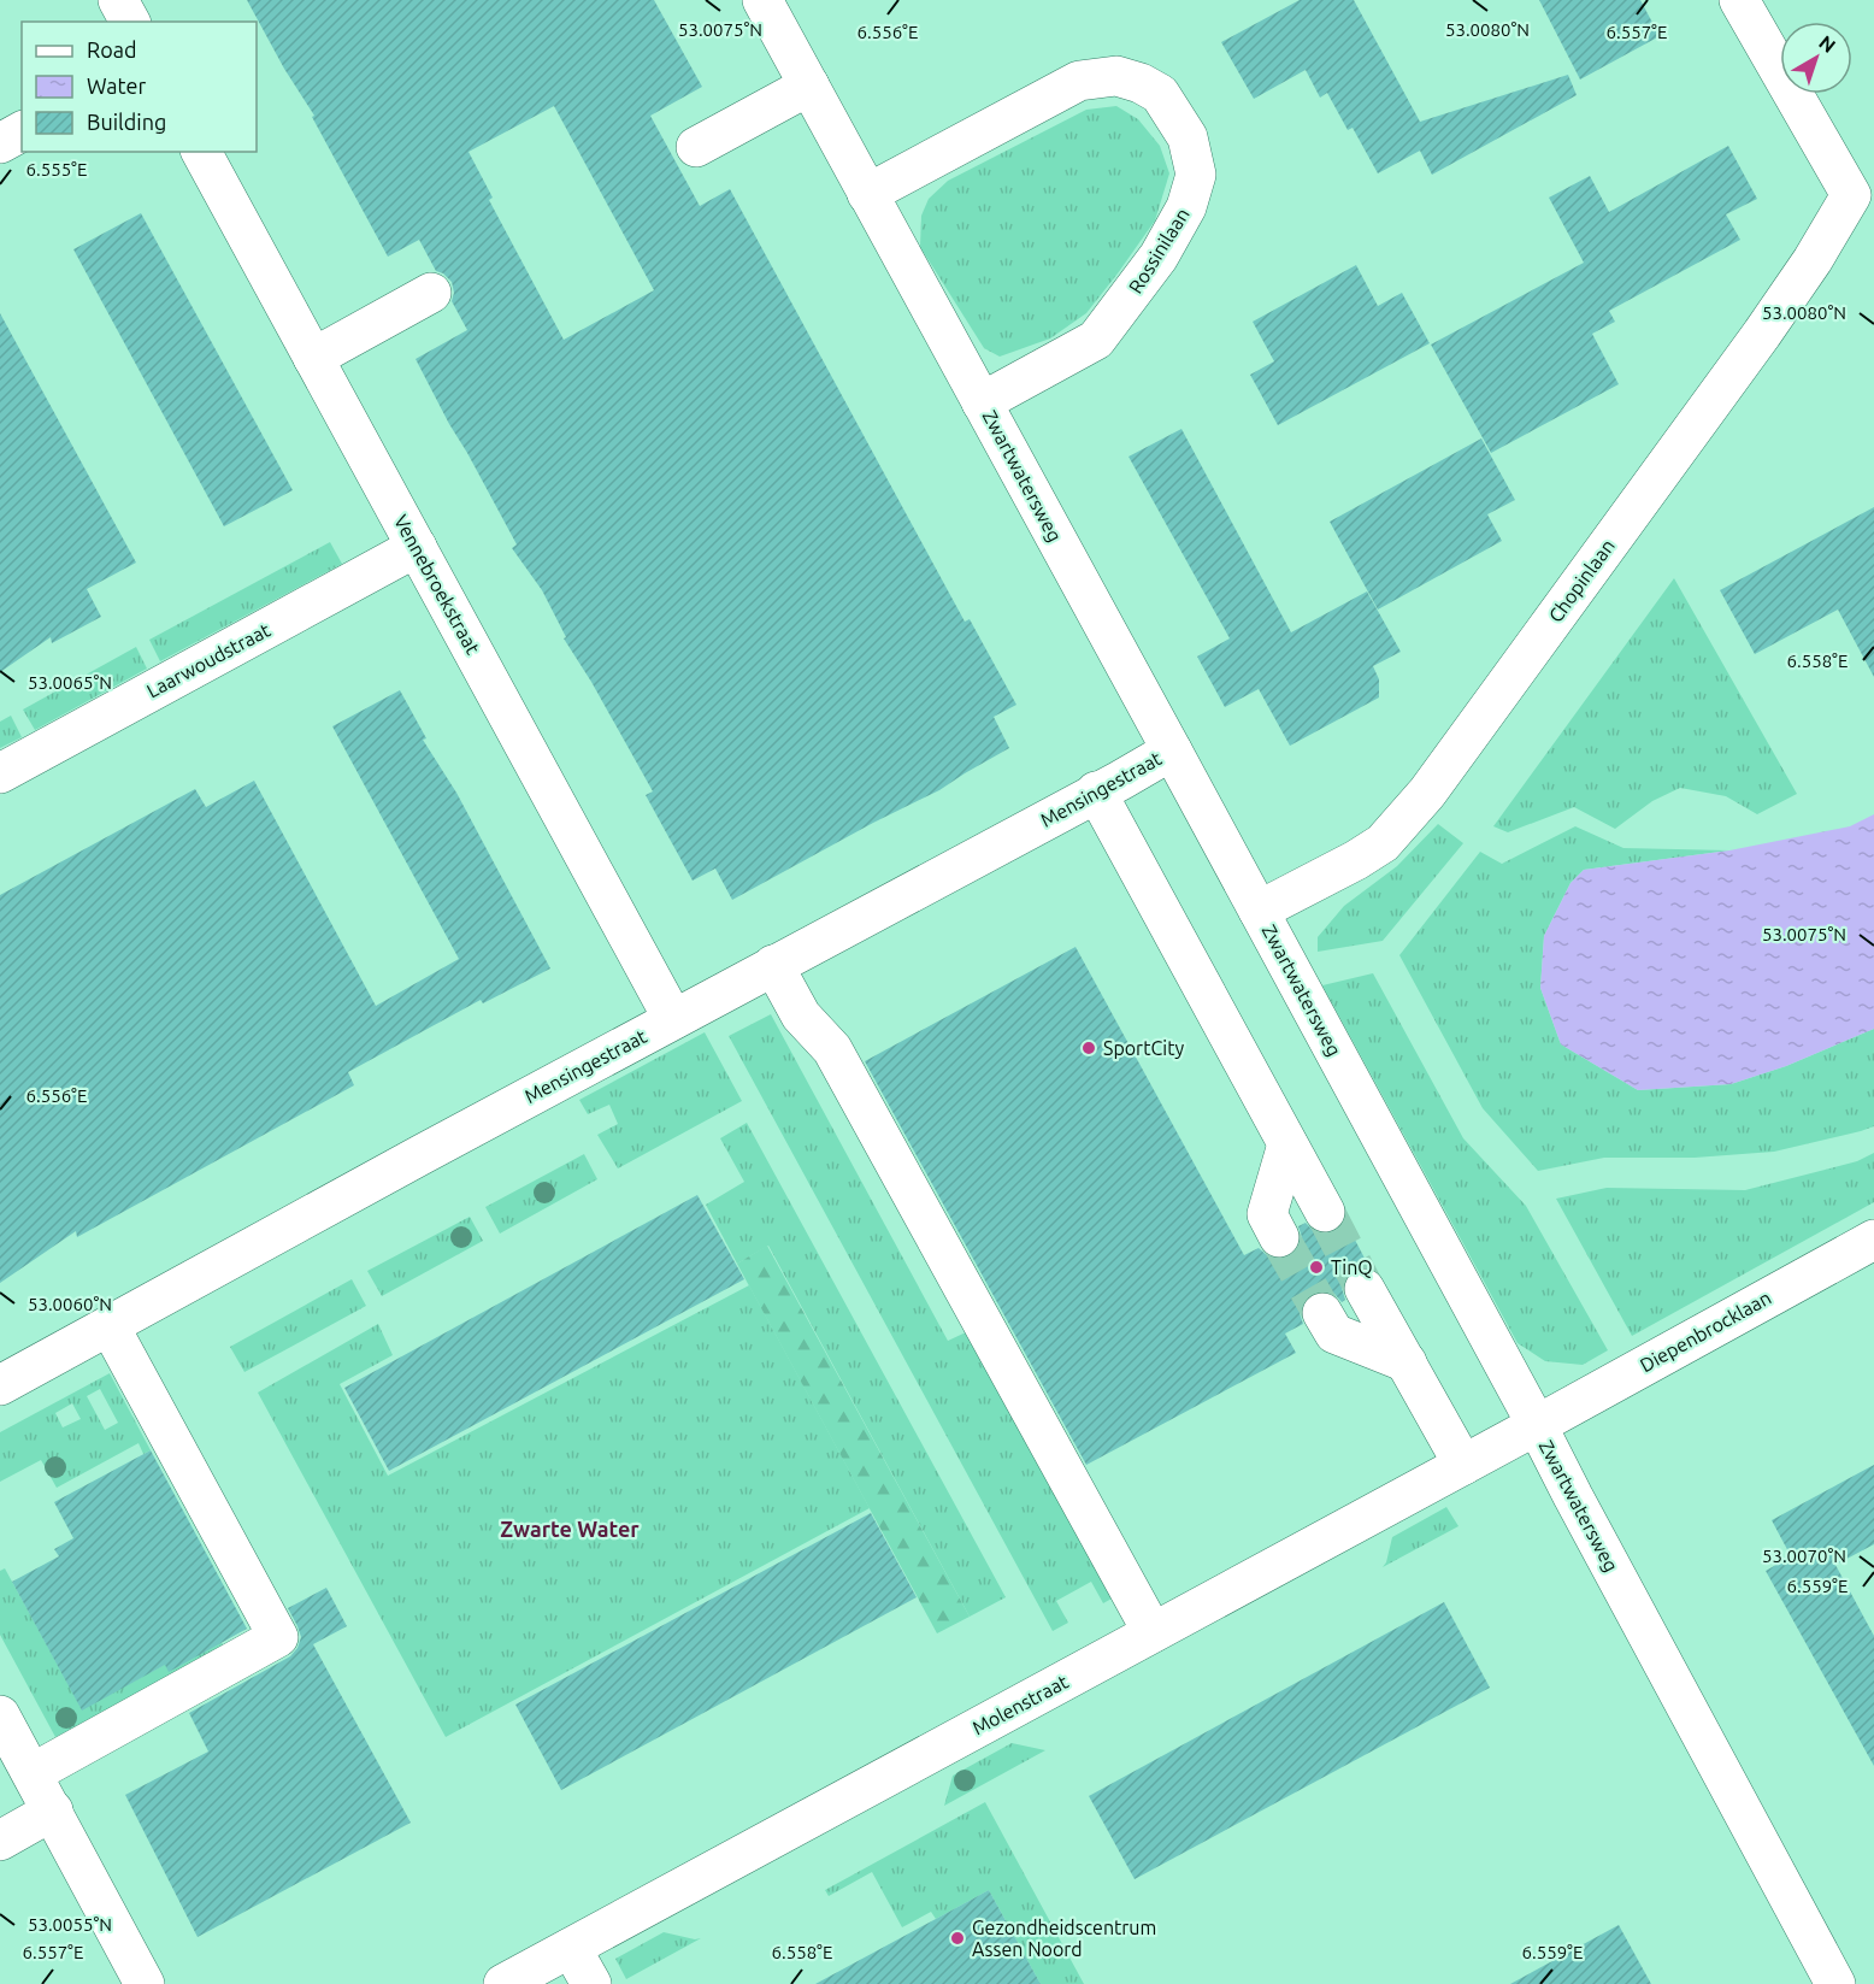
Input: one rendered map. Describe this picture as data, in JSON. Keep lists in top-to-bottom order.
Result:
{
  "streets": {
    "street": [
      "Rossinilaan",
      "Zwartwatersweg",
      "Chopinlaan",
      "Vennebroekstraat",
      "Laarwoudstraat",
      "Mensingestraat",
      "Diepenbrocklaan",
      "Molenstraat"
    ]
  },
  "crossings": [
    ["Rossinilaan", "Zwartwatersweg"],
    ["Zwartwatersweg", "Chopinlaan"],
    ["Zwartwatersweg", "Mensingestraat"],
    ["Zwartwatersweg", "Diepenbrocklaan"],
    ["Zwartwatersweg", "Molenstraat"],
    ["Vennebroekstraat", "Laarwoudstraat"],
    ["Vennebroekstraat", "Mensingestraat"],
    ["Diepenbrocklaan", "Molenstraat"]
  ],
  "districts": ["Zwarte Water"],
  "places": ["SportCity", "TinQ", "Gezondheidscentrum Assen Noord"],
  "legend": ["Road", "Water", "Building"],
  "north": "top right",
  "coordinates": [
    "53.0075°N",
    "53.0080°N",
    "6.556°E",
    "6.557°E",
    "6.555°E",
    "6.558°E",
    "53.0065°N",
    "53.0060°N",
    "53.0070°N",
    "6.559°E",
    "53.0055°N"
  ]
}
